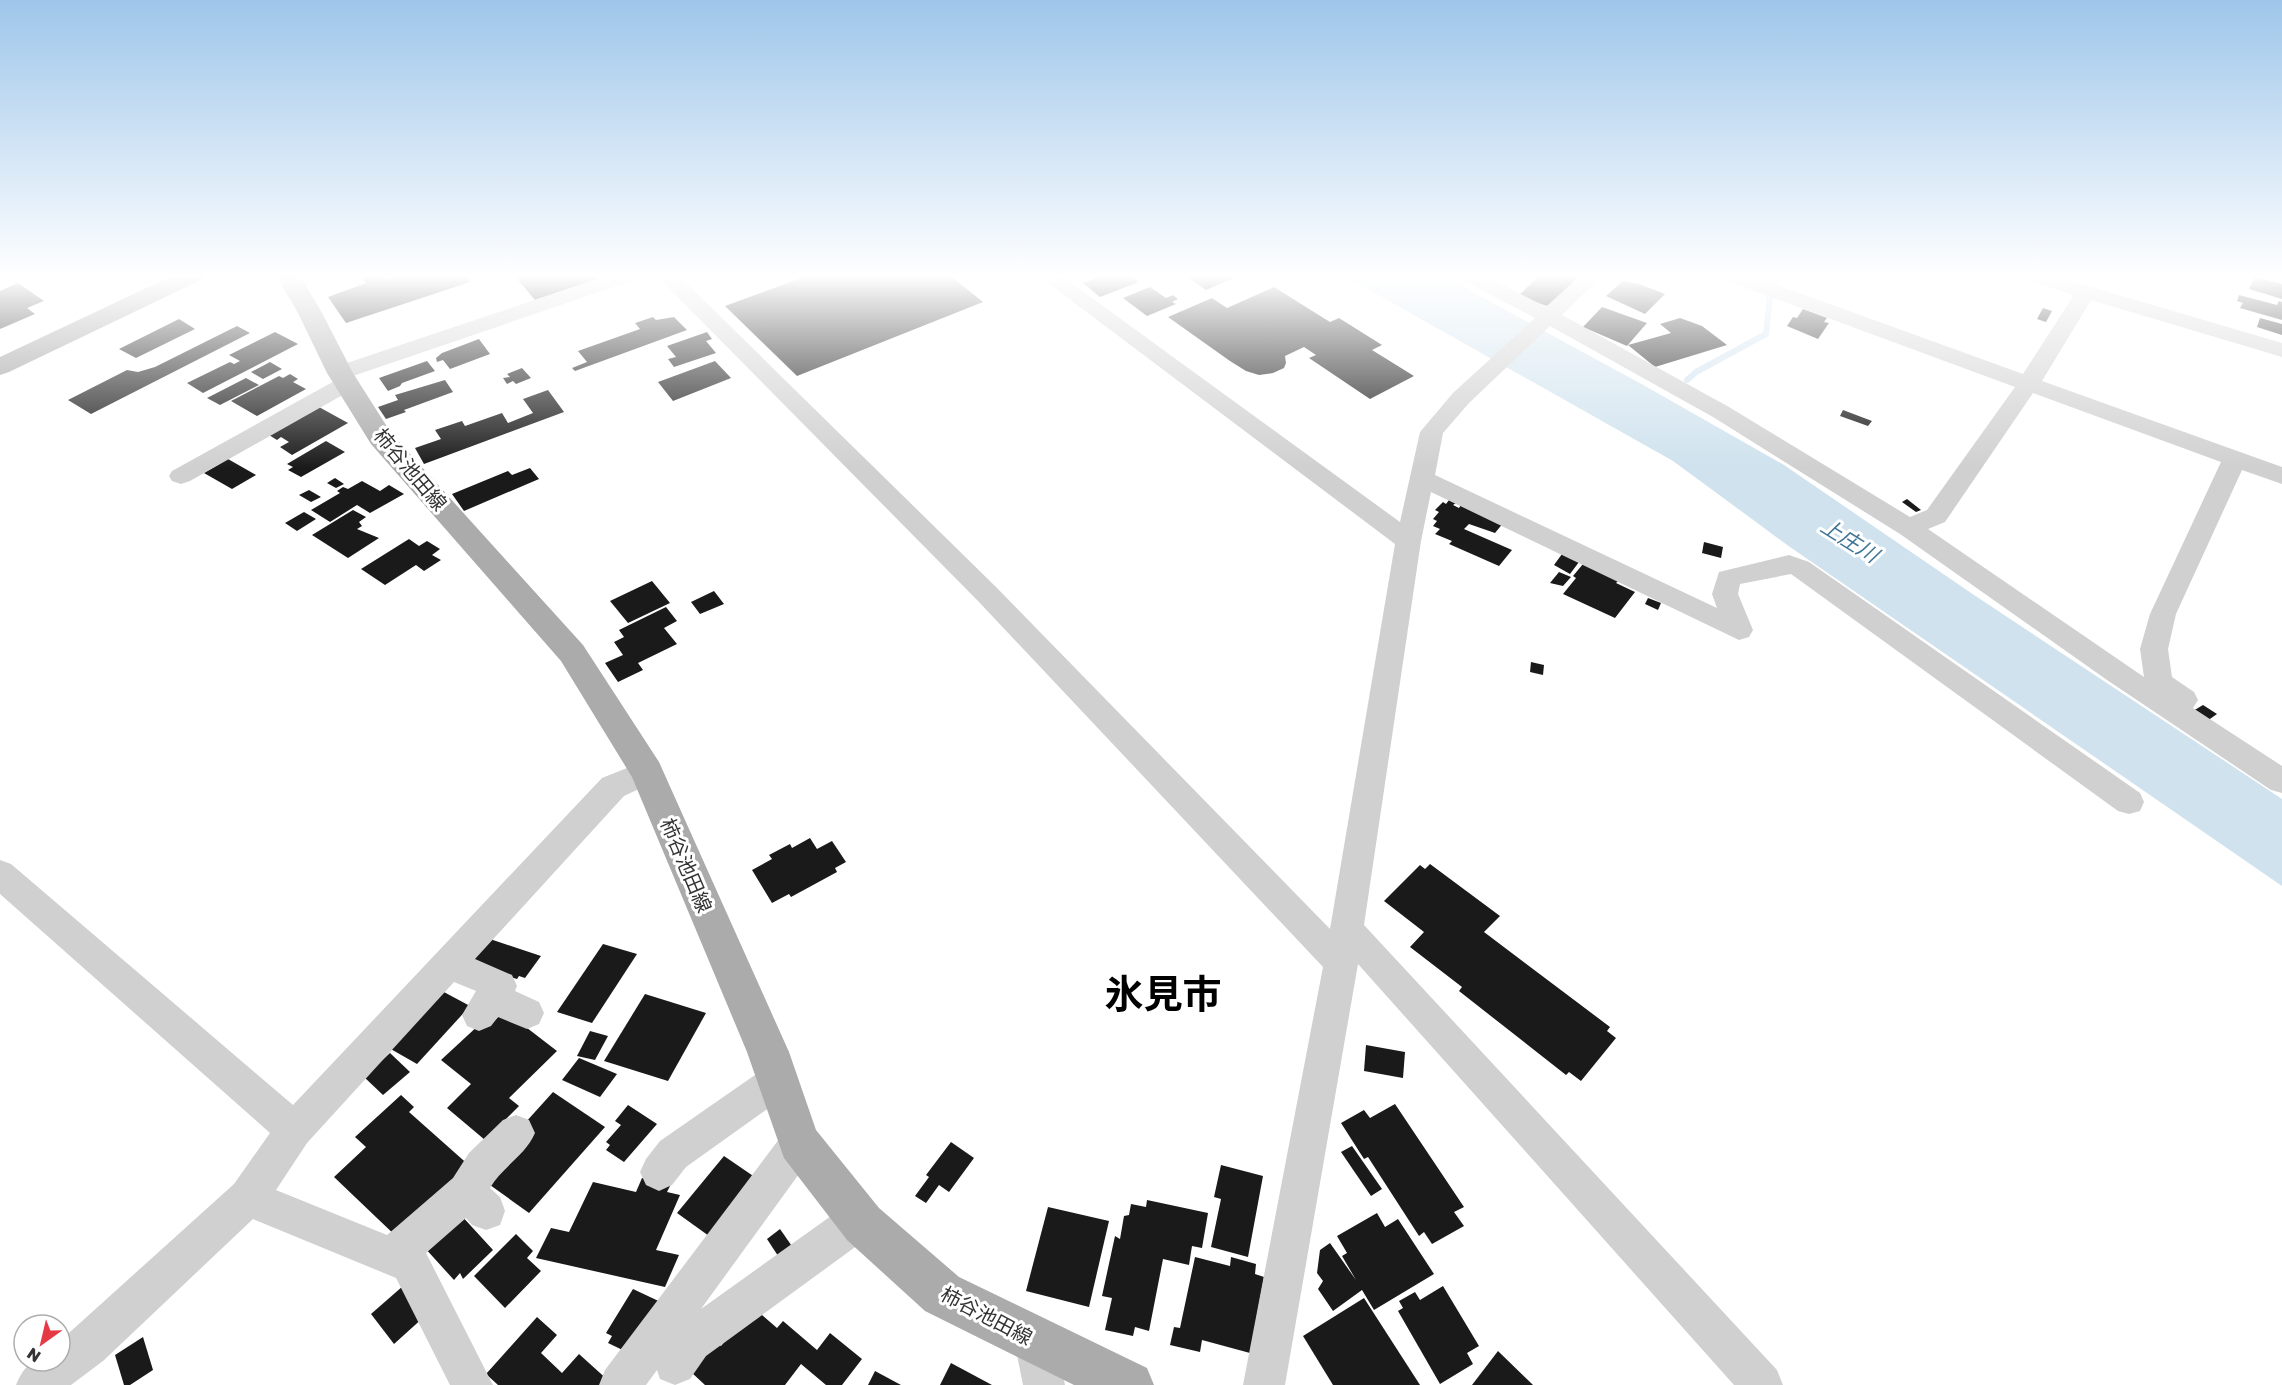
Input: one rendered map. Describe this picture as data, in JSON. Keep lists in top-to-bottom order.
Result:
{
  "streets": {
    "main road": ["柿谷池田線"]
  },
  "districts": ["氷見市"],
  "water": ["上庄川"],
  "north": "bottom left"
}
